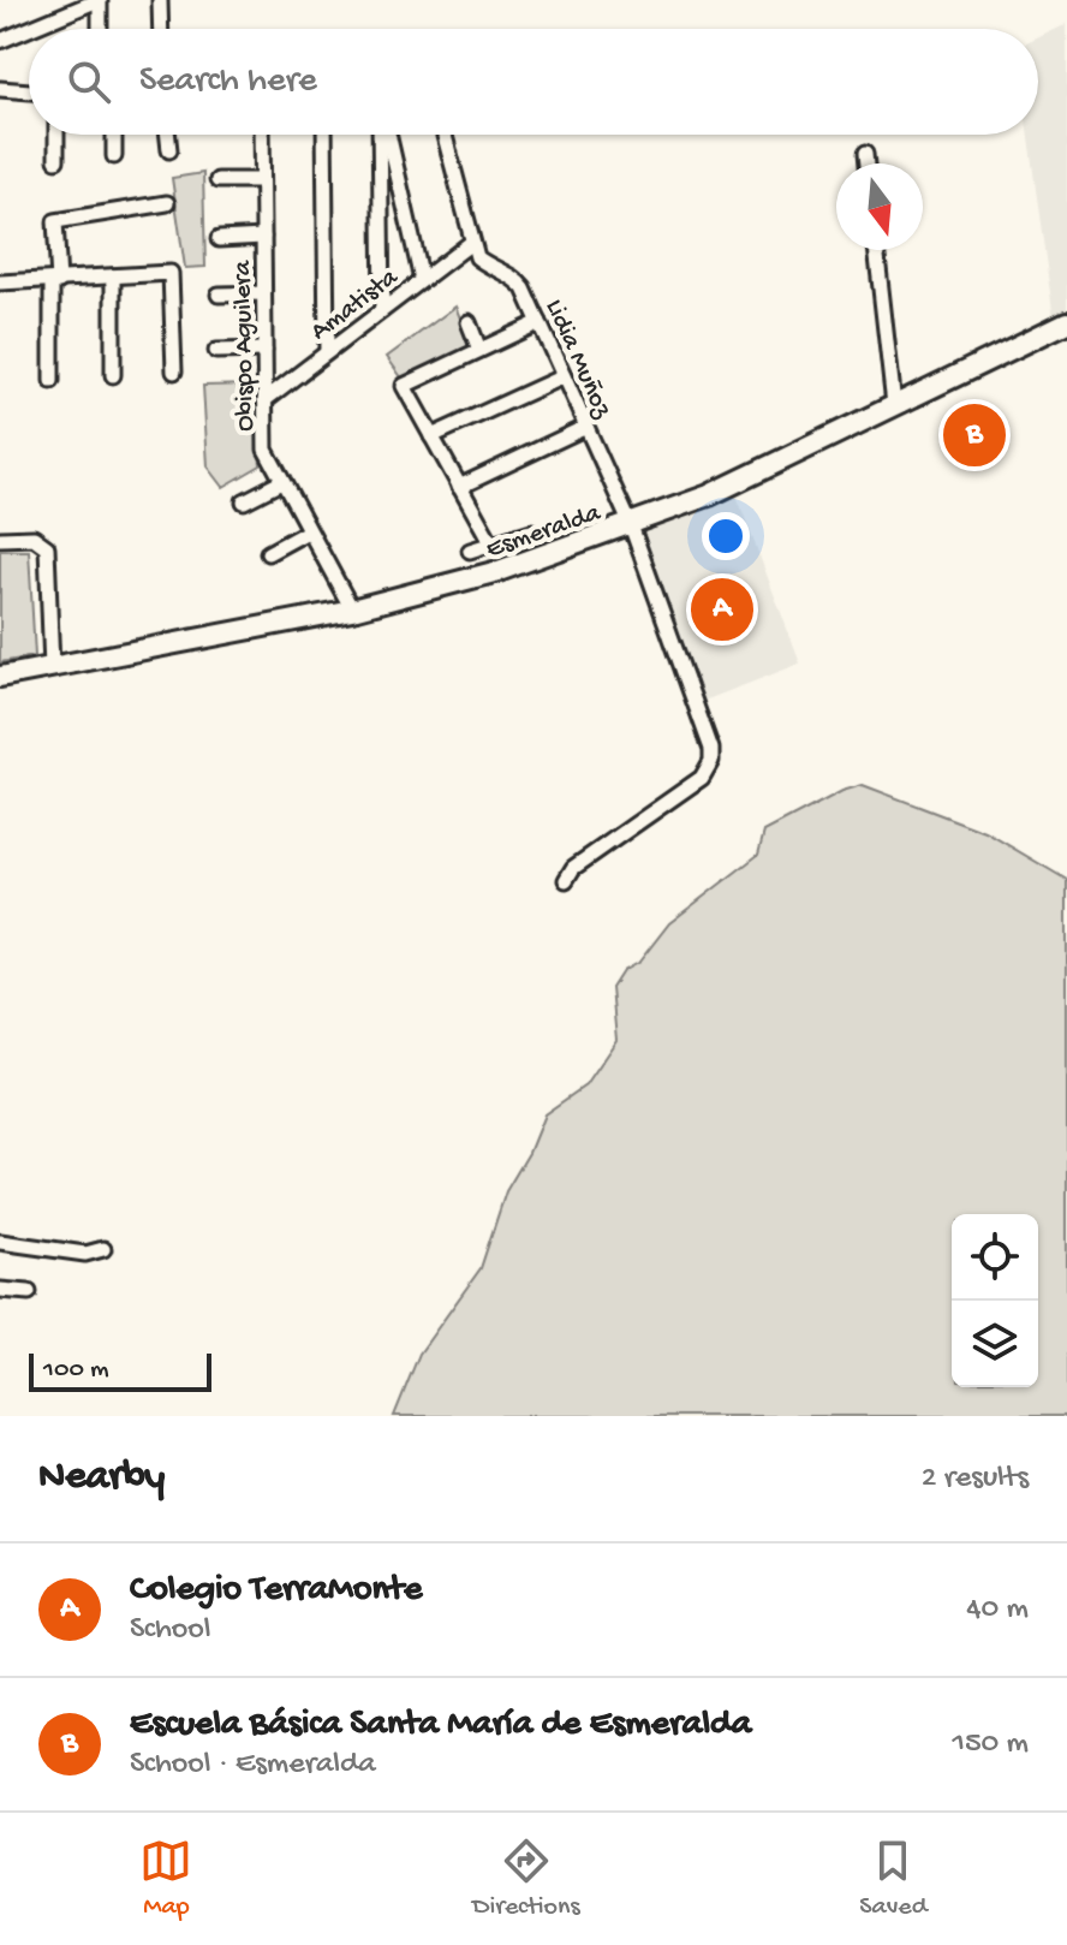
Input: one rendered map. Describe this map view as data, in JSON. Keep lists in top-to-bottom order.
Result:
{
  "streets": {
    "street": [
      "Amatista",
      "Obispo Aguilera",
      "Lidia Muñoz",
      "Esmeralda"
    ]
  },
  "crossings": [
    ["Amatista", "Obispo Aguilera"],
    ["Amatista", "Lidia Muñoz"],
    ["Obispo Aguilera", "Esmeralda"],
    ["Lidia Muñoz", "Esmeralda"]
  ],
  "scale_bar": "100 m",
  "north": "bottom",
  "page": {
    "search": "Search here",
    "pins": ["B", "A"],
    "scale": "100 m",
    "heading": ["Nearby", "2 results"],
    "list": [
      {
        "mark": "A",
        "name": "Colegio TerraMonte",
        "note": "School",
        "value": "40 m"
      },
      {
        "mark": "B",
        "name": "Escuela Básica Santa María de Esmeralda",
        "note": "School · Esmeralda",
        "value": "150 m"
      }
    ],
    "nav": ["Map", "Directions", "Saved"]
  }
}
